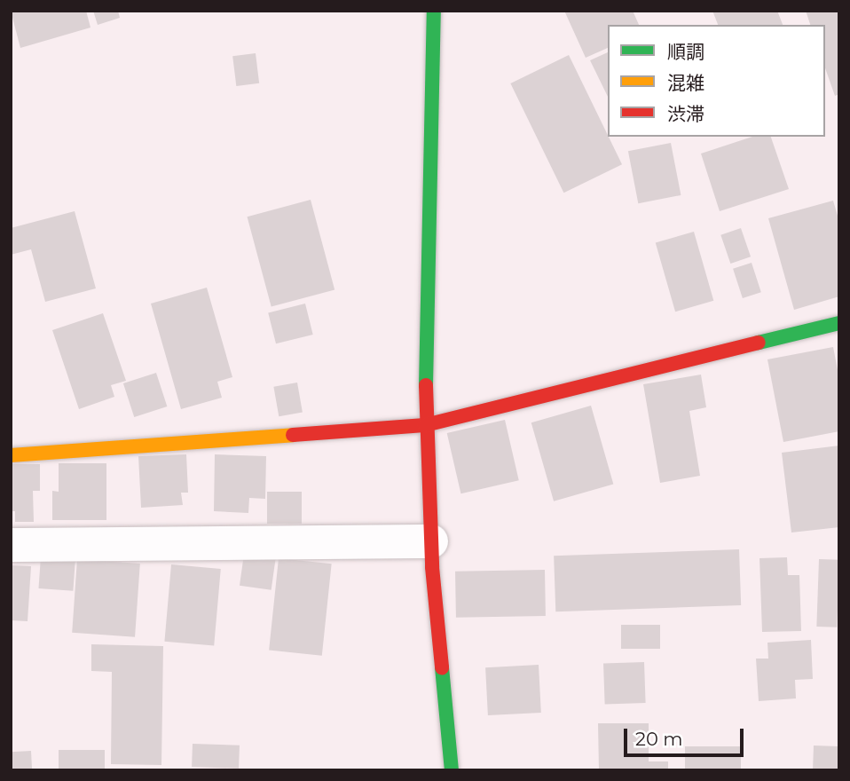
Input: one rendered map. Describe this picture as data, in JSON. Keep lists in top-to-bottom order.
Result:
{
  "legend": ["順調", "混雑", "渋滞"],
  "scale_bar": "20 m"
}
